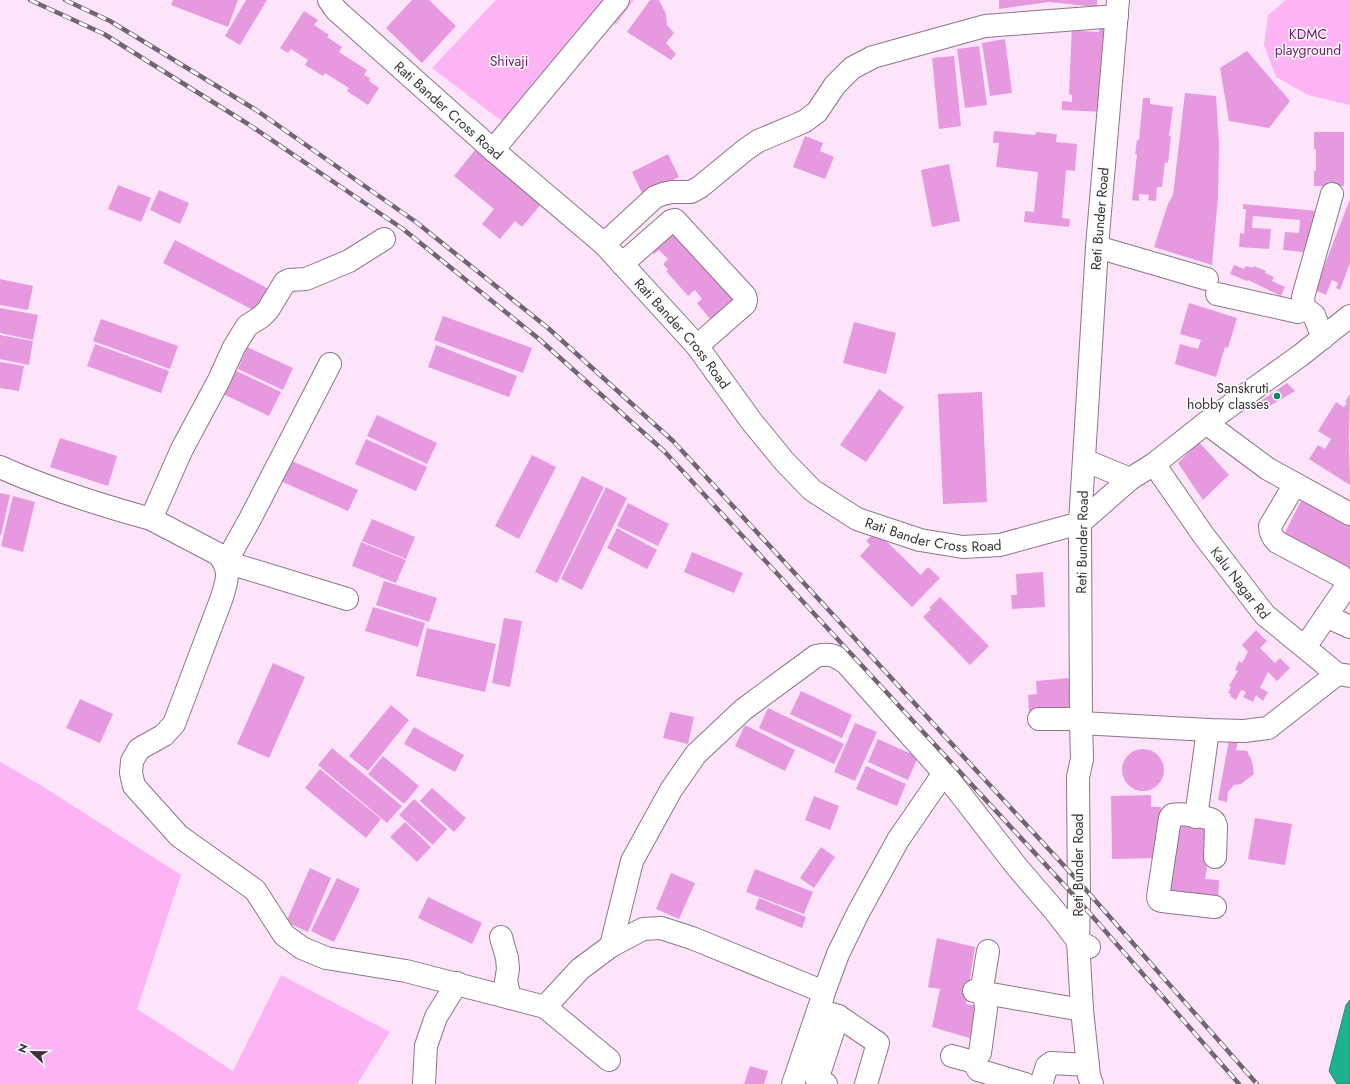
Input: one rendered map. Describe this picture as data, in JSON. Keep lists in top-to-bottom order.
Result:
{
  "streets": {
    "street": ["Rati Bander Cross Road", "Reti Bunder Road", "Kalu Nagar Rd"]
  },
  "crossings": [
    ["Rati Bander Cross Road", "Reti Bunder Road"]
  ],
  "parks": ["KDMC playground", "Shivaji"],
  "places": ["Sanskruti hobby classes"],
  "north": "left"
}
